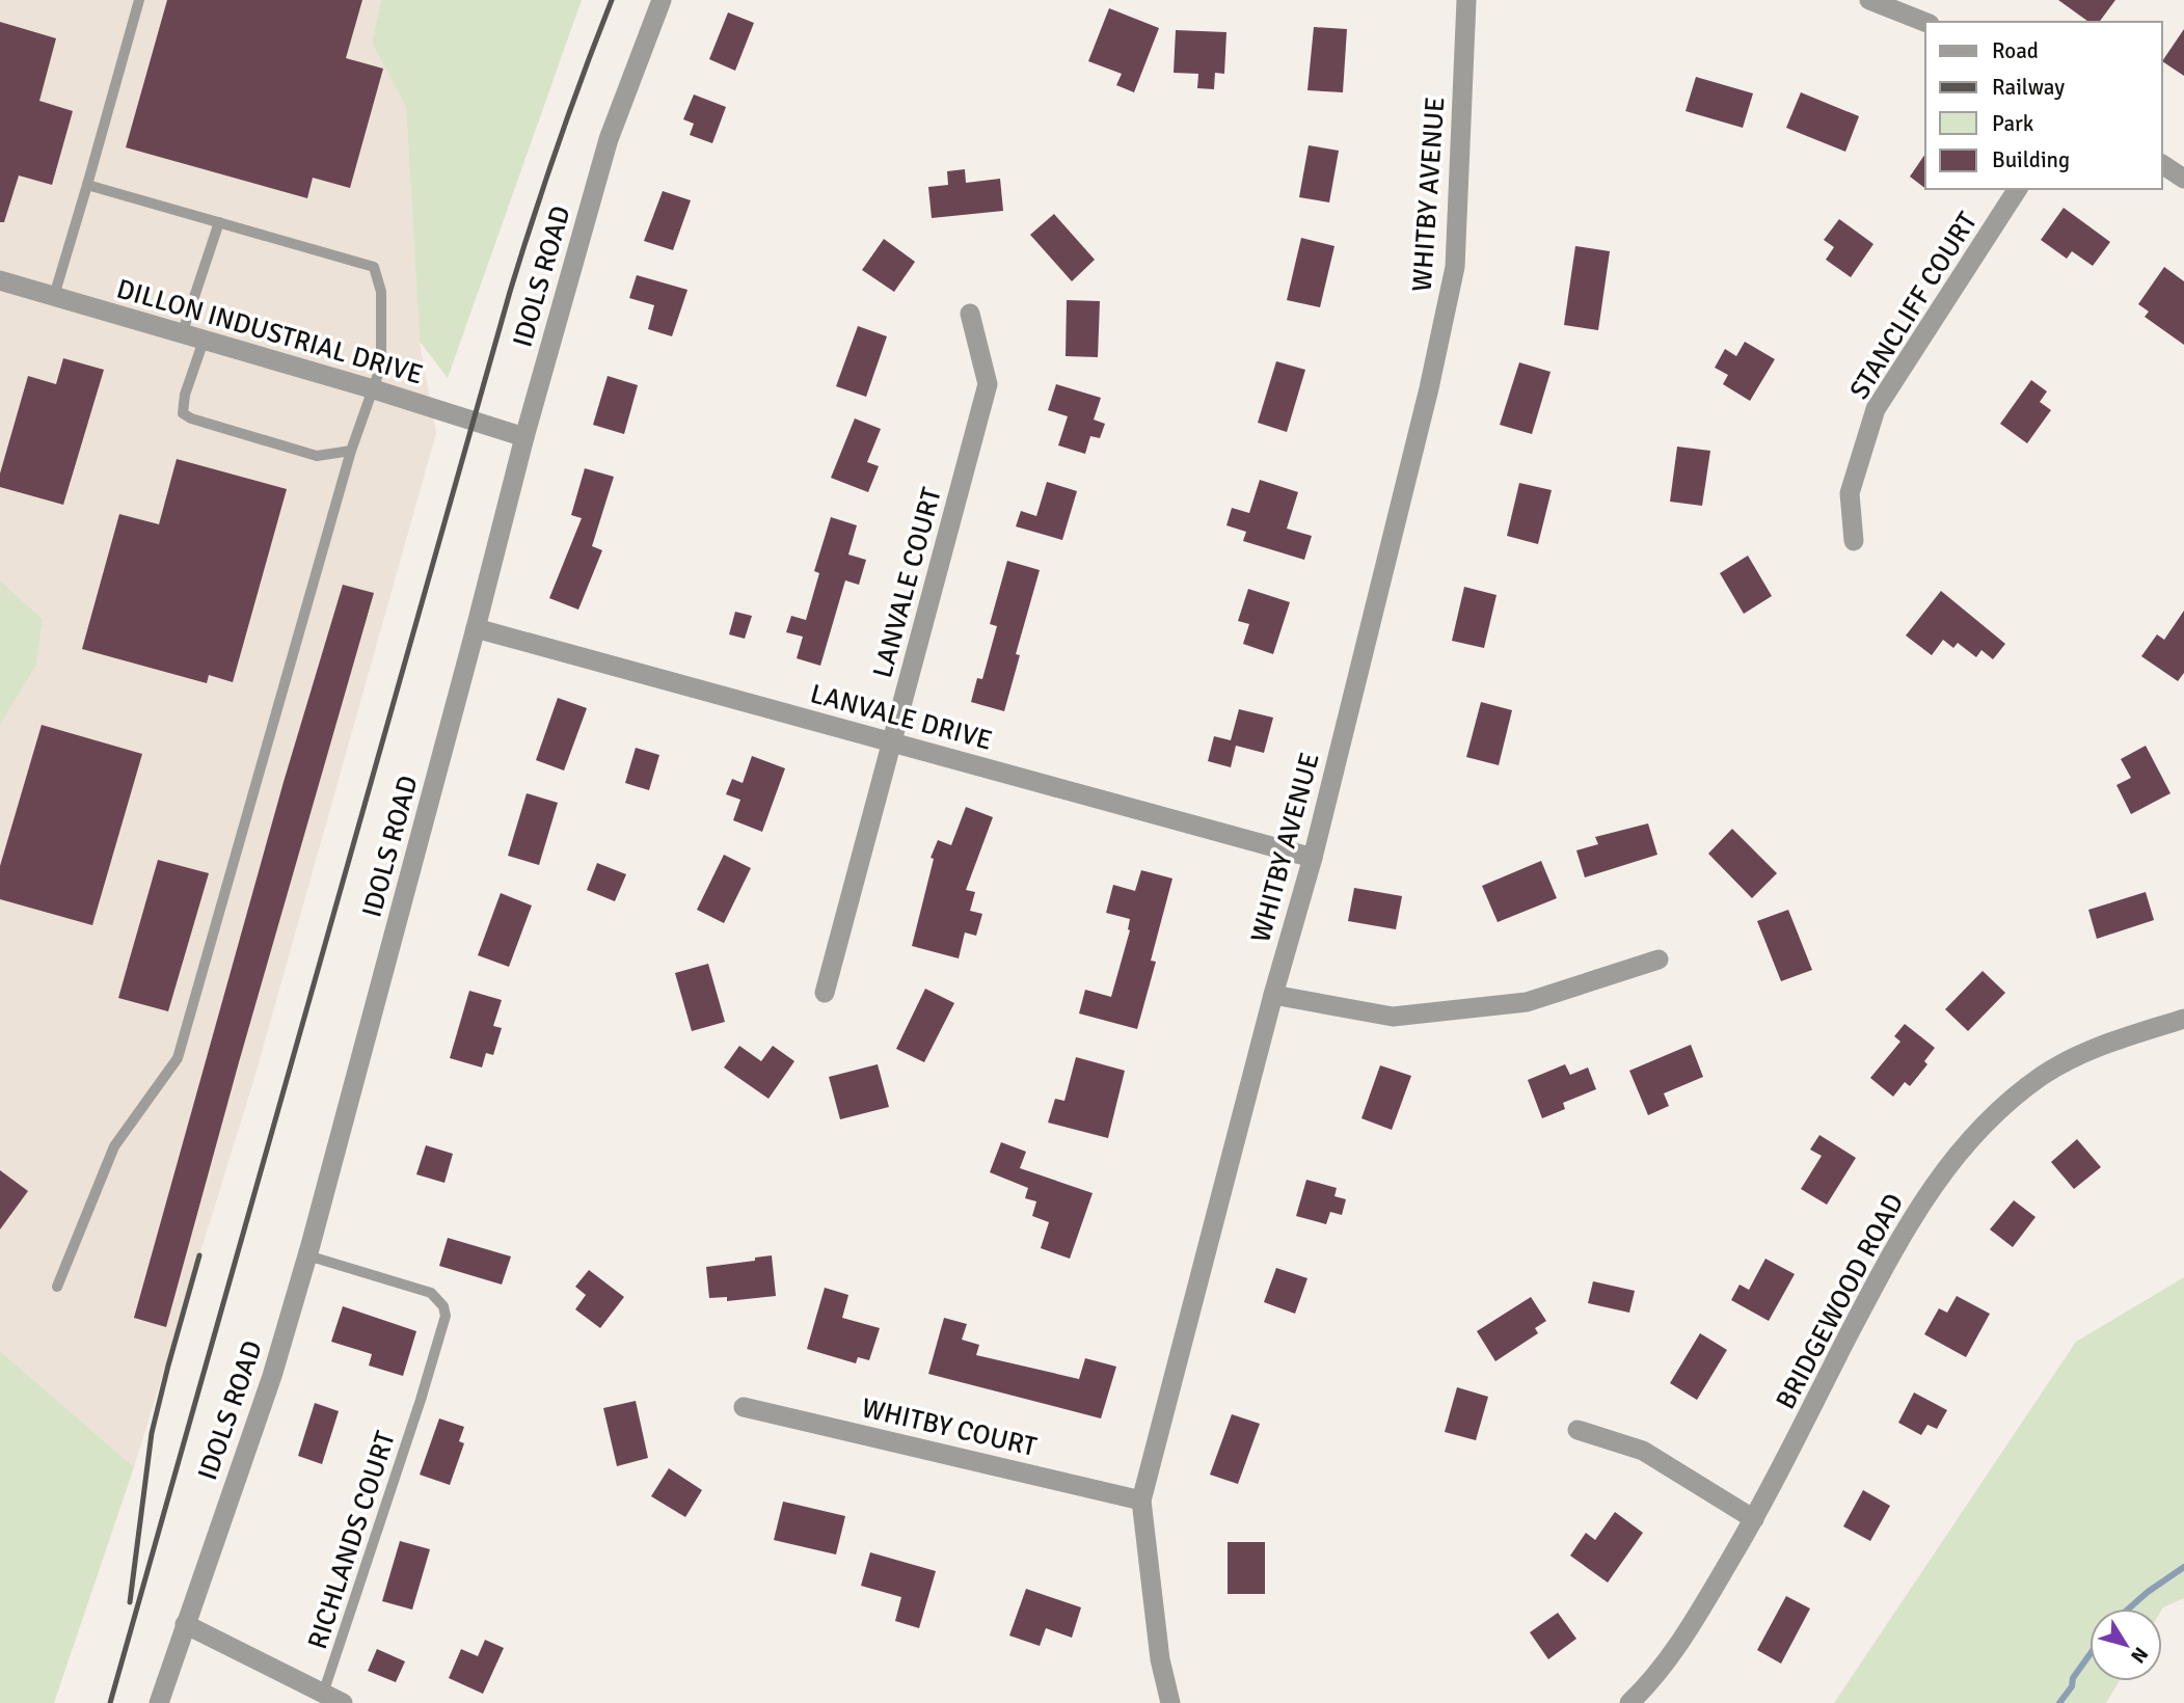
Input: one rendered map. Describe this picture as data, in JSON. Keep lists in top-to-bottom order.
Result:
{
  "streets": {
    "street": [
      "WHITBY AVENUE",
      "IDOLS ROAD",
      "STANCLIFF COURT",
      "DILLON INDUSTRIAL DRIVE",
      "LANVALE COURT",
      "LANVALE DRIVE",
      "BRIDGEWOOD ROAD",
      "WHITBY COURT"
    ],
    "lane": ["RICHLANDS COURT"]
  },
  "crossings": [
    ["WHITBY AVENUE", "LANVALE DRIVE"],
    ["WHITBY AVENUE", "WHITBY COURT"],
    ["IDOLS ROAD", "DILLON INDUSTRIAL DRIVE"],
    ["IDOLS ROAD", "LANVALE DRIVE"],
    ["IDOLS ROAD", "RICHLANDS COURT"],
    ["LANVALE COURT", "LANVALE DRIVE"]
  ],
  "legend": [
    "Road",
    "Railway",
    "Park",
    "Building"
  ],
  "north": "bottom right"
}
